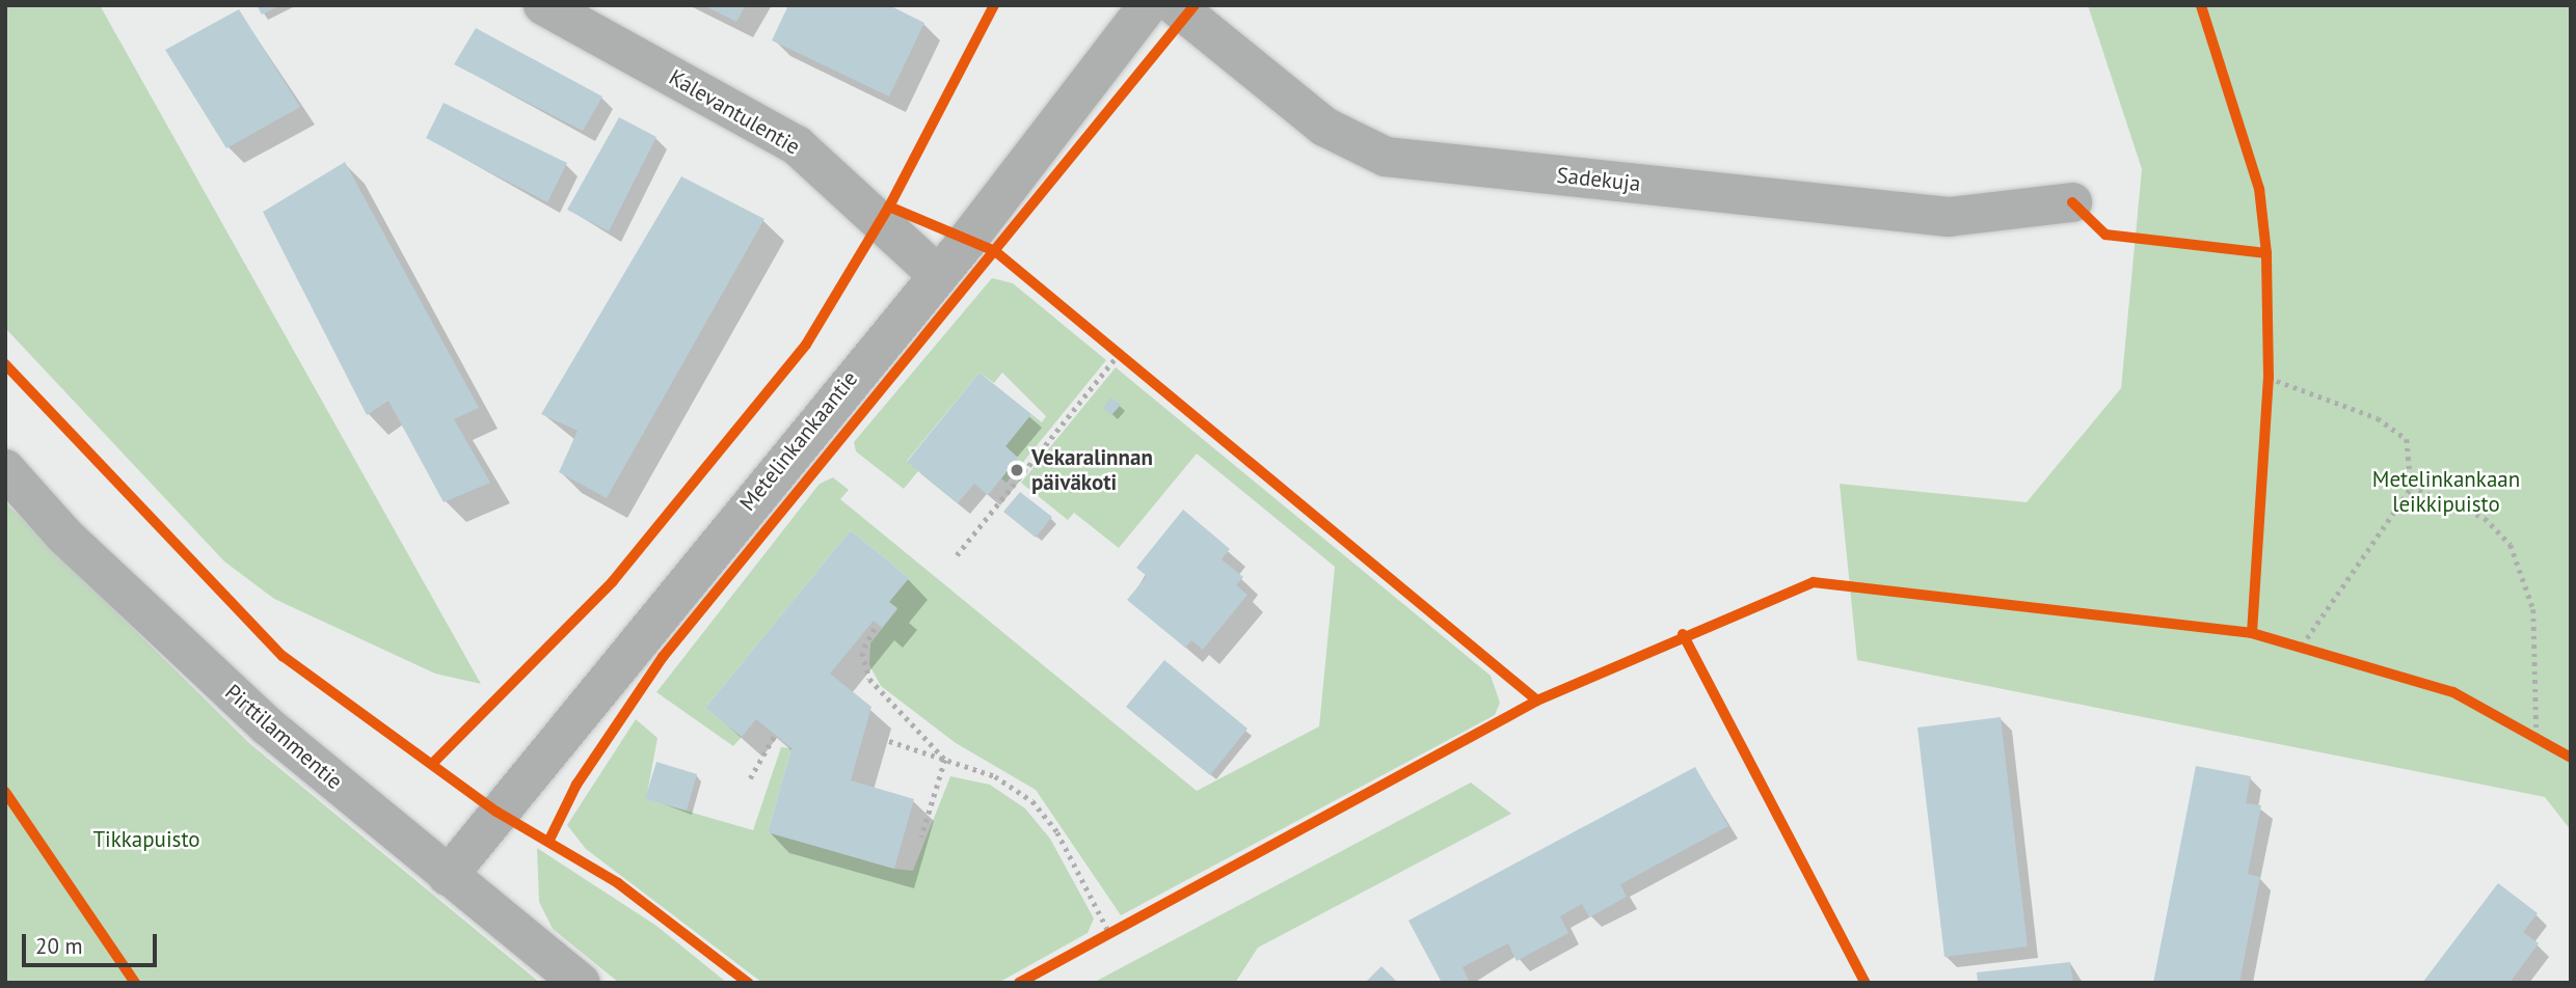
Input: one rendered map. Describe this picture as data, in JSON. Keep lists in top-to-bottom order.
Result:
{
  "streets": {
    "street": [
      "Kalevantulentie",
      "Sadekuja",
      "Metelinkankaantie",
      "Pirttilammentie"
    ]
  },
  "crossings": [
    ["Kalevantulentie", "Metelinkankaantie"],
    ["Metelinkankaantie", "Pirttilammentie"]
  ],
  "parks": ["Metelinkankaan leikkipuisto", "Tikkapuisto"],
  "places": ["Vekaralinnan päiväkoti"],
  "scale_bar": "20 m"
}
